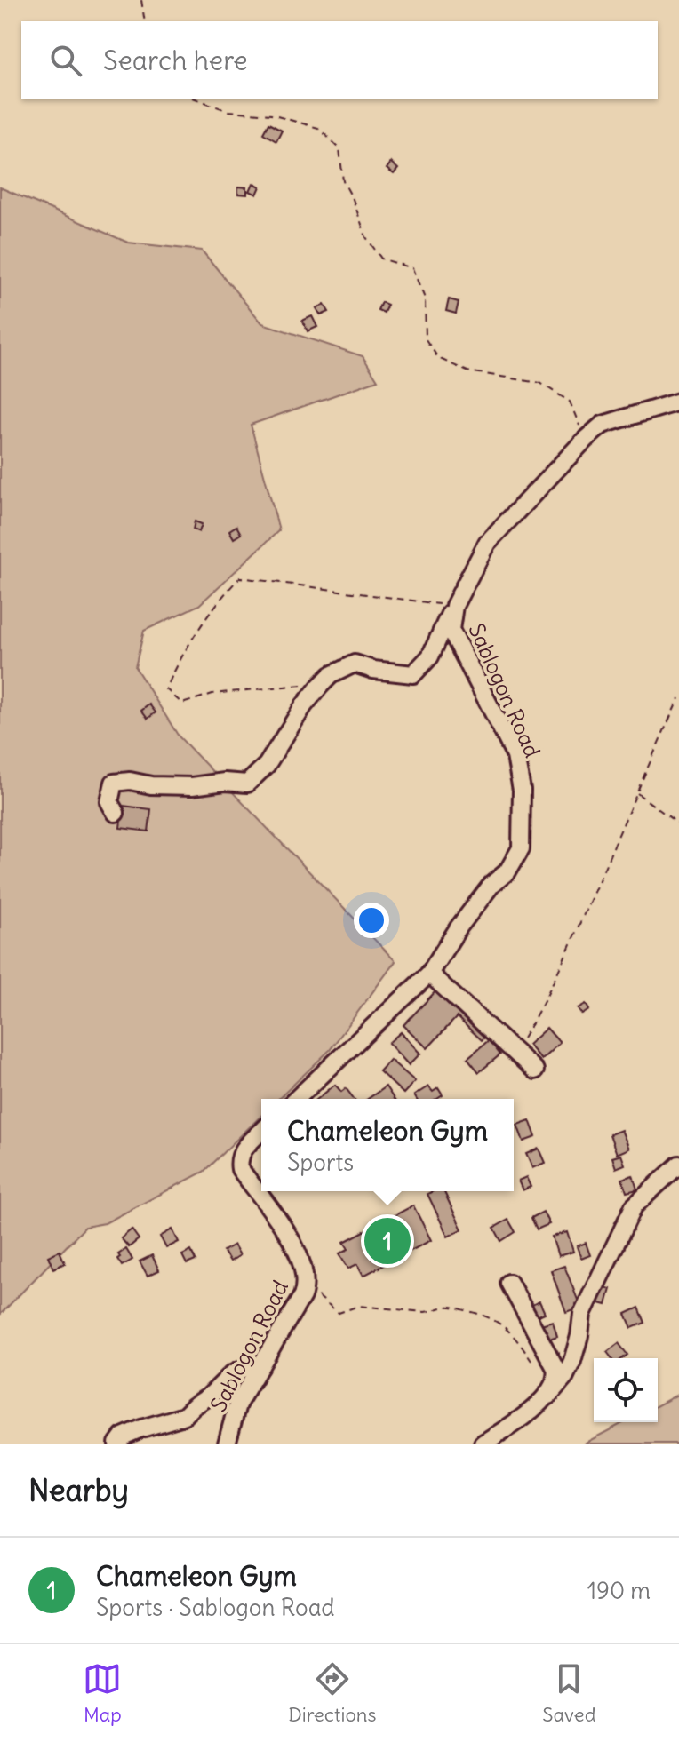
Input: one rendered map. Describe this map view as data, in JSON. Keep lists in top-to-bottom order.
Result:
{
  "streets": {
    "street": ["Sablogon Road"]
  },
  "page": {
    "search": "Search here",
    "popup": ["Chameleon Gym", "Sports"],
    "pins": "1",
    "heading": "Nearby",
    "list": [
      {
        "mark": "1",
        "name": "Chameleon Gym",
        "note": "Sports · Sablogon Road",
        "value": "190 m"
      }
    ],
    "nav": ["Map", "Directions", "Saved"]
  }
}
